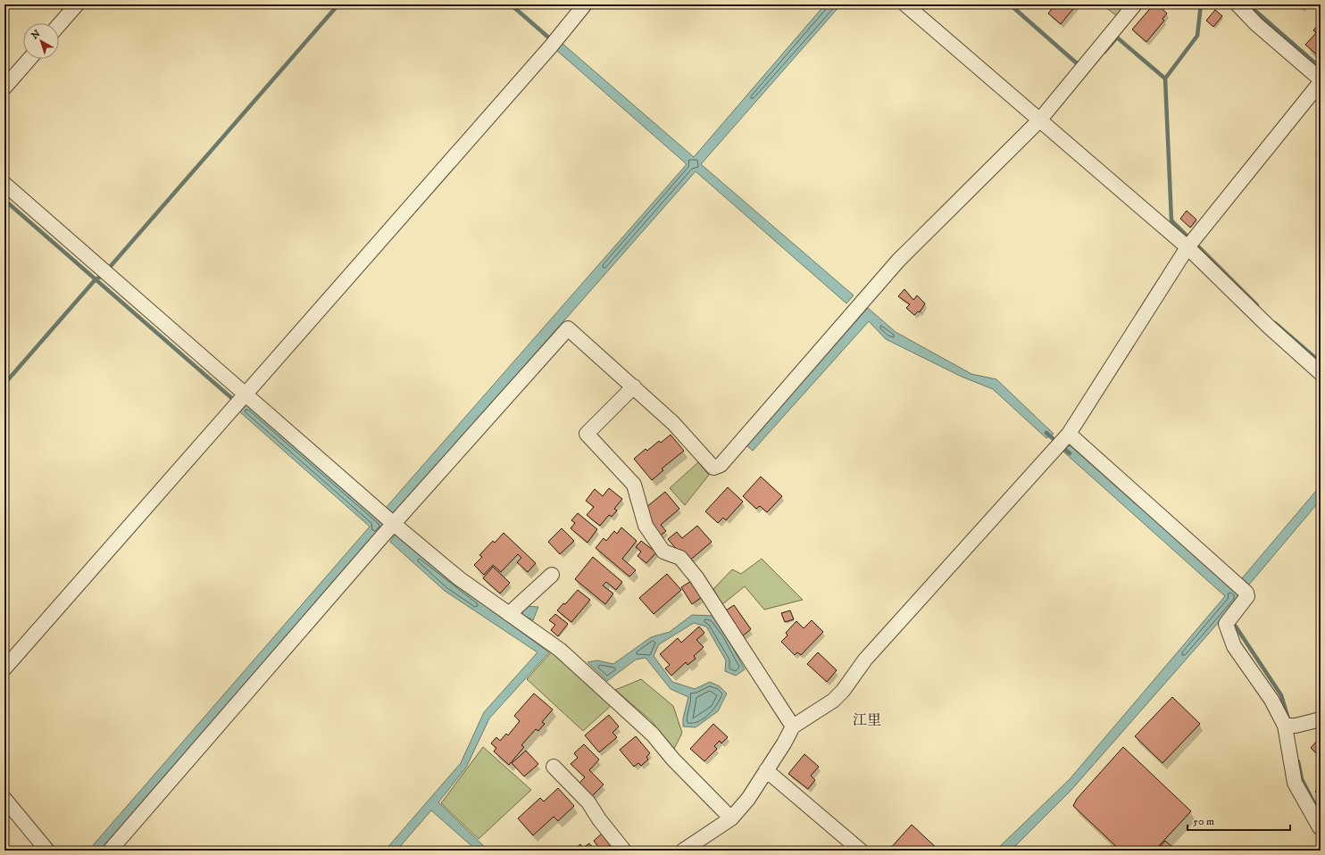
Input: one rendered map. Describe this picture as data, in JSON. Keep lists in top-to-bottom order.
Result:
{
  "districts": ["江里"],
  "scale_bar": "50 m",
  "north": "top left"
}
